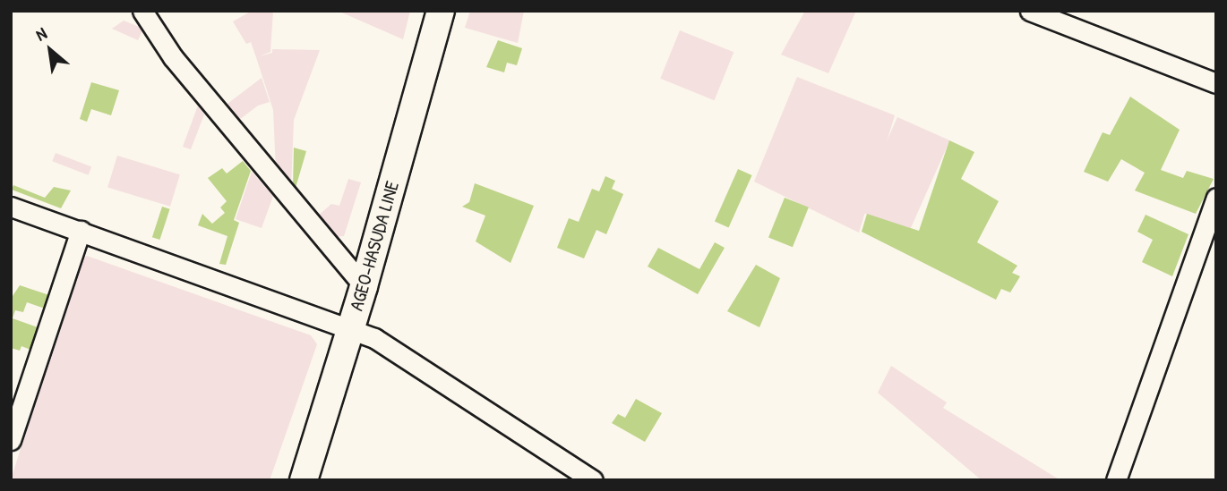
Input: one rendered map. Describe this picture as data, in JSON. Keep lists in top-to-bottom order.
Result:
{
  "streets": {
    "main road": ["AGEO-HASUDA LINE"]
  },
  "north": "top left"
}
